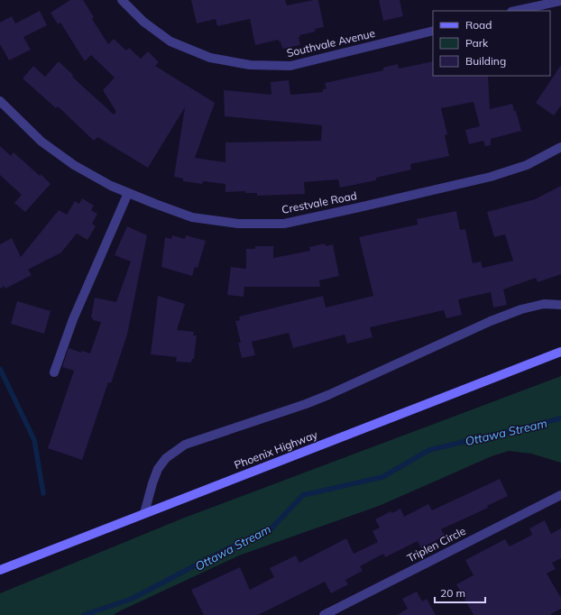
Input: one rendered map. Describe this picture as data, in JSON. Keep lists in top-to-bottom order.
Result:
{
  "streets": {
    "main road": ["Phoenix Highway"],
    "street": ["Southvale Avenue", "Crestvale Road", "Triplen Circle"]
  },
  "water": ["Ottawa Stream"],
  "legend": ["Road", "Park", "Building"],
  "scale_bar": "20 m"
}
